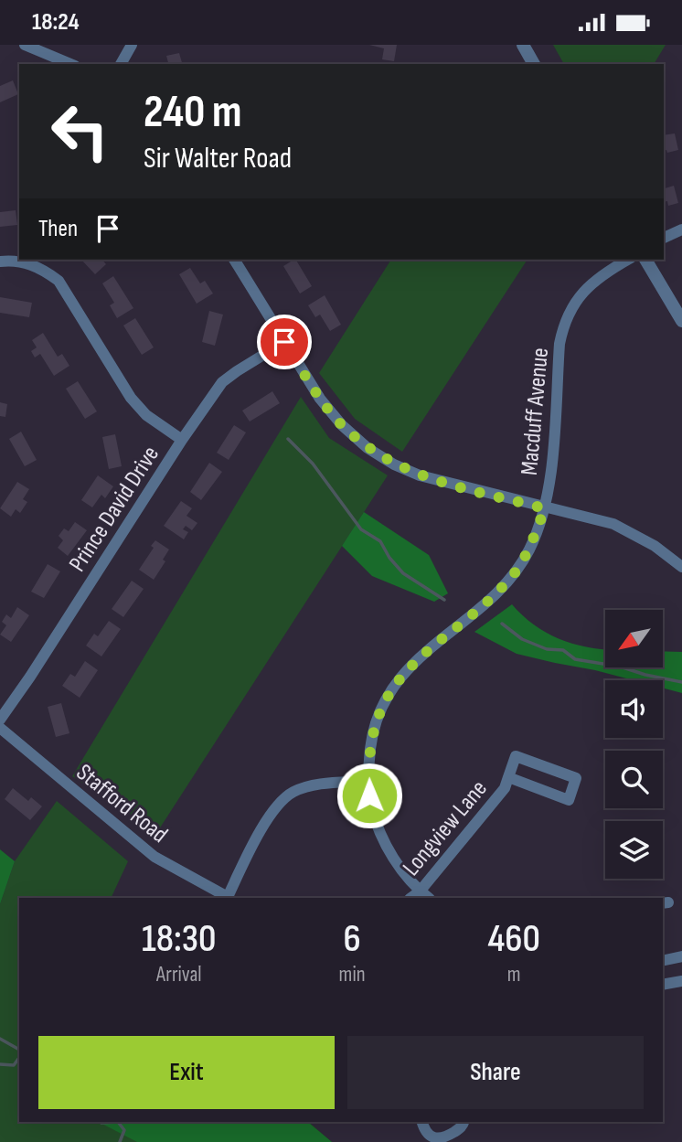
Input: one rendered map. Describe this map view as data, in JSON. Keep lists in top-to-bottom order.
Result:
{
  "streets": {
    "street": [
      "Macduff Avenue",
      "Prince David Drive",
      "Stafford Road",
      "Longview Lane"
    ]
  },
  "crossings": [
    ["Macduff Avenue", "Longview Lane"]
  ],
  "north": "bottom left",
  "page": {
    "status": "18:24",
    "turn": ["240 m", "Sir Walter Road"],
    "then": "Then",
    "eta": [
      "18:30",
      "Arrival",
      "6",
      "min",
      "460",
      "m"
    ],
    "buttons": ["Exit", "Share"]
  }
}
